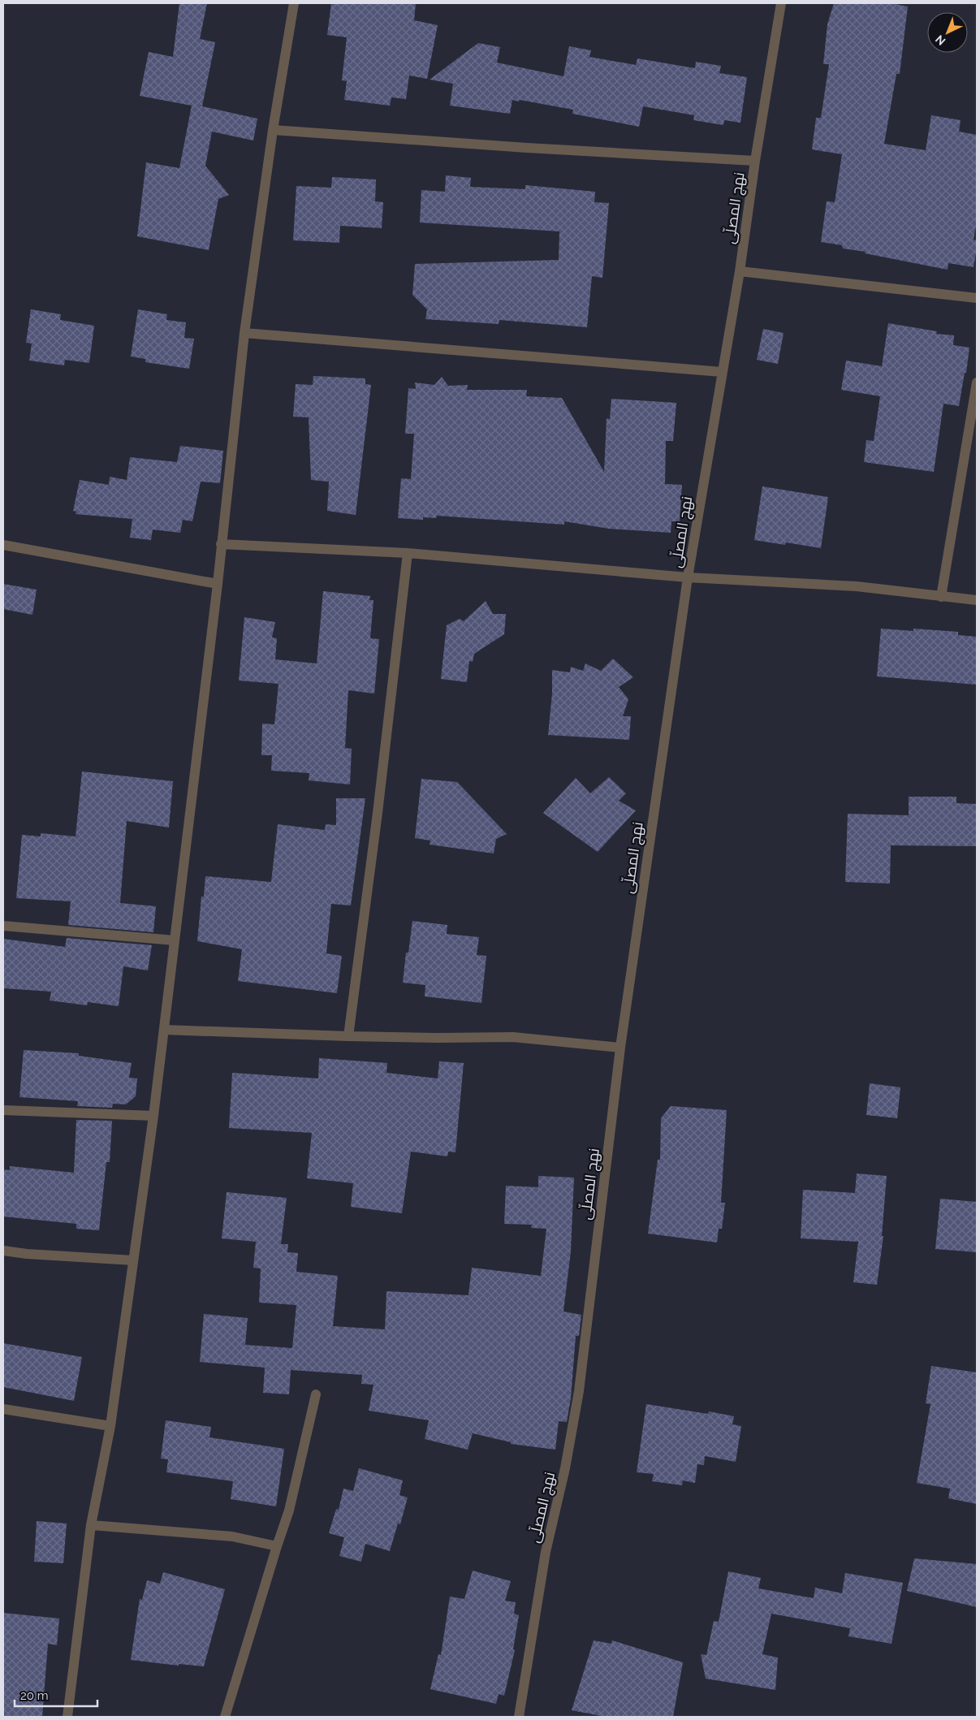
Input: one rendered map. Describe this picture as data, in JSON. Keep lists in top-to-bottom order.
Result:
{
  "streets": {
    "street": ["نهج المصلّى"]
  },
  "scale_bar": "20 m",
  "north": "bottom left"
}
